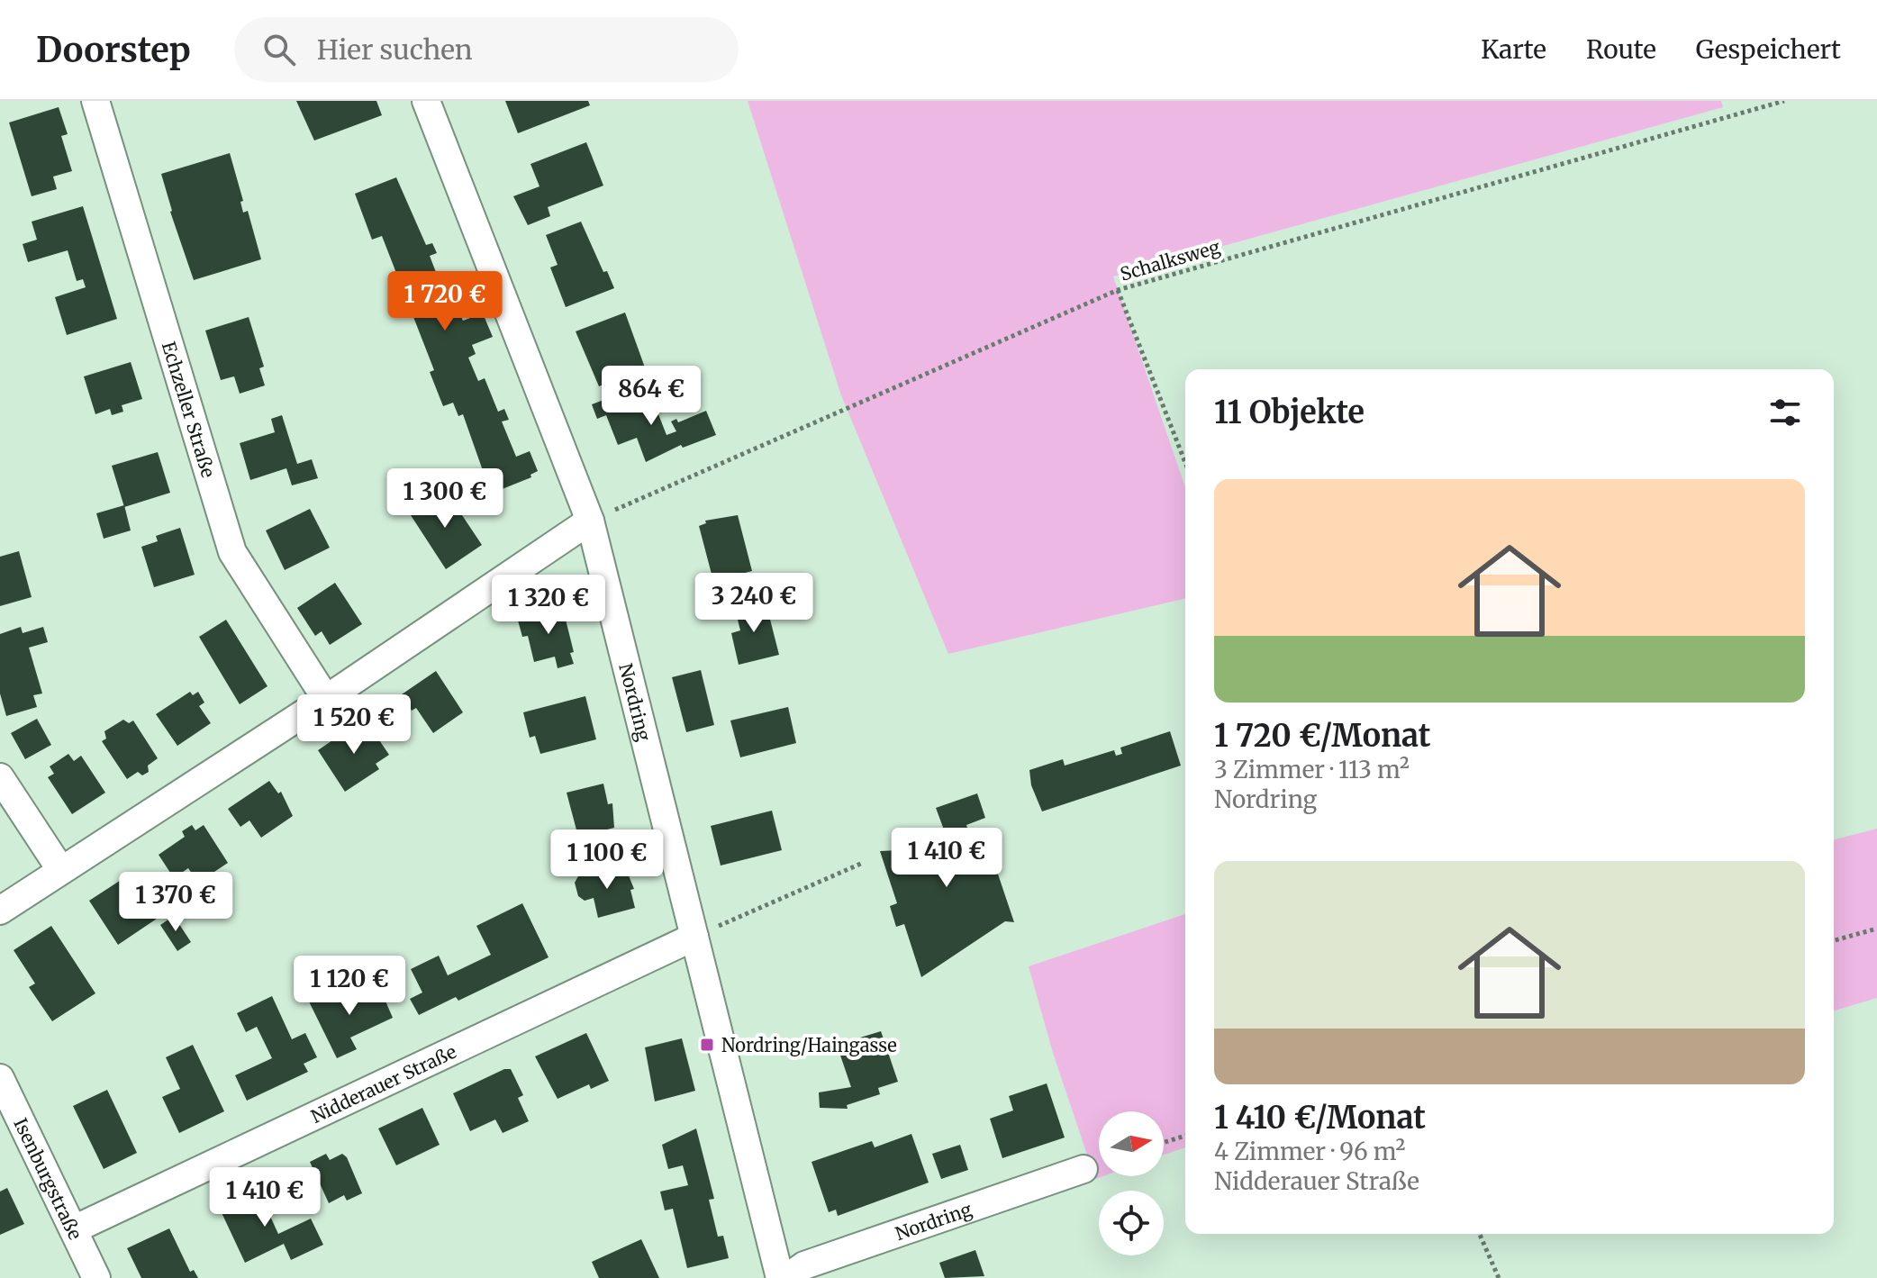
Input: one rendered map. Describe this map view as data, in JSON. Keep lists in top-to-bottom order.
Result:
{
  "streets": {
    "street": [
      "Echzeller Straße",
      "Nordring",
      "Nidderauer Straße",
      "Isenburgstraße"
    ],
    "path": ["Schalksweg"]
  },
  "crossings": [
    ["Schalksweg", "Nordring"],
    ["Nordring", "Nidderauer Straße"],
    ["Nidderauer Straße", "Isenburgstraße"]
  ],
  "places": {
    "transit": ["Nordring/Haingasse"]
  },
  "north": "right",
  "page": {
    "header": "Doorstep",
    "search": "Hier suchen",
    "nav": ["Karte", "Route", "Gespeichert"],
    "price": [
      "1 720 €",
      "864 €",
      "1 300 €",
      "3 240 €",
      "1 320 €",
      "1 520 €",
      "1 410 €",
      "1 100 €",
      "1 370 €",
      "1 120 €",
      "1 410 €"
    ],
    "heading": "11 Objekte",
    "list": [
      {
        "name": "1 720 €/Monat",
        "note": "3 Zimmer · 113 m² · Nordring"
      },
      {
        "name": "1 410 €/Monat",
        "note": "4 Zimmer · 96 m² · Nidderauer Straße"
      }
    ]
  }
}
